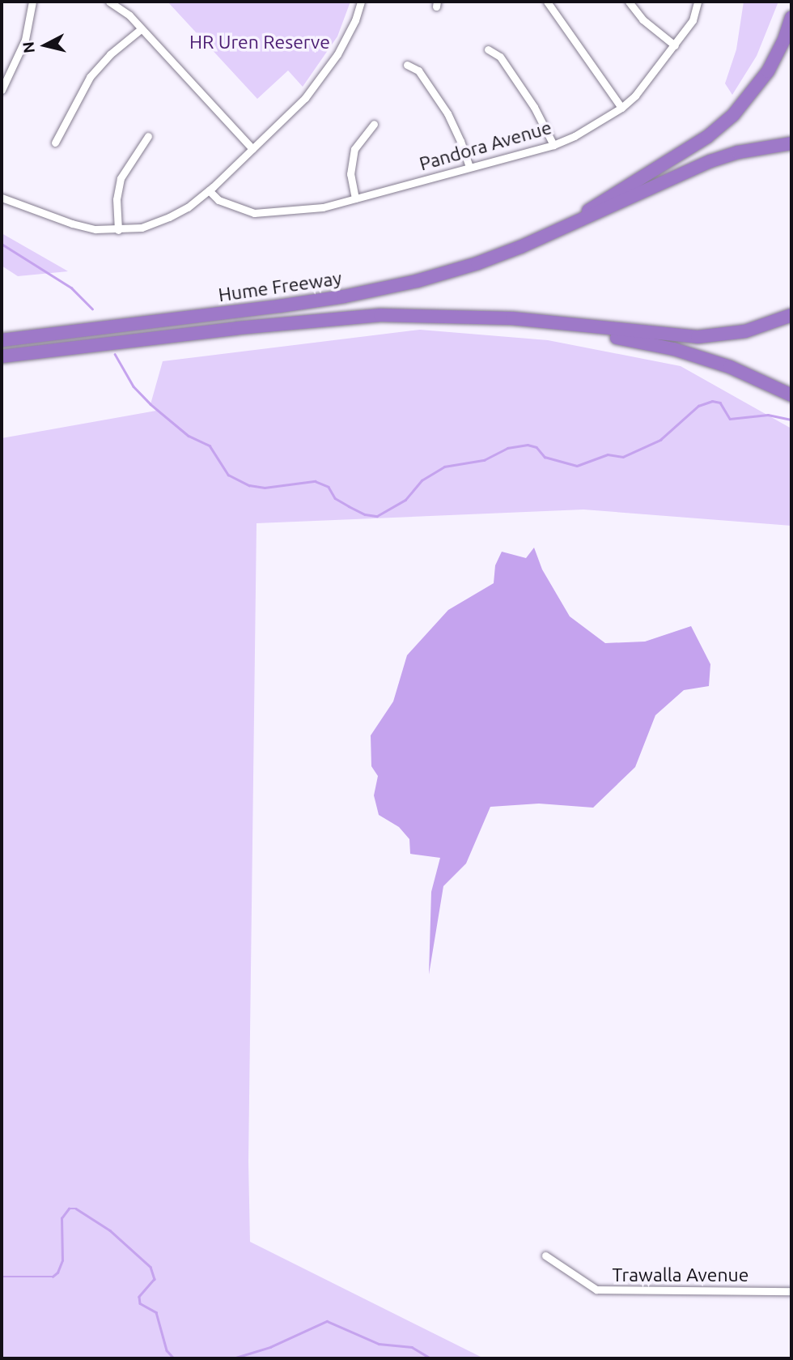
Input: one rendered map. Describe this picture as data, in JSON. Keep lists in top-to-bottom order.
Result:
{
  "streets": {
    "highway": ["Hume Freeway"],
    "street": ["Pandora Avenue", "Trawalla Avenue"]
  },
  "parks": ["HR Uren Reserve"],
  "north": "left"
}
